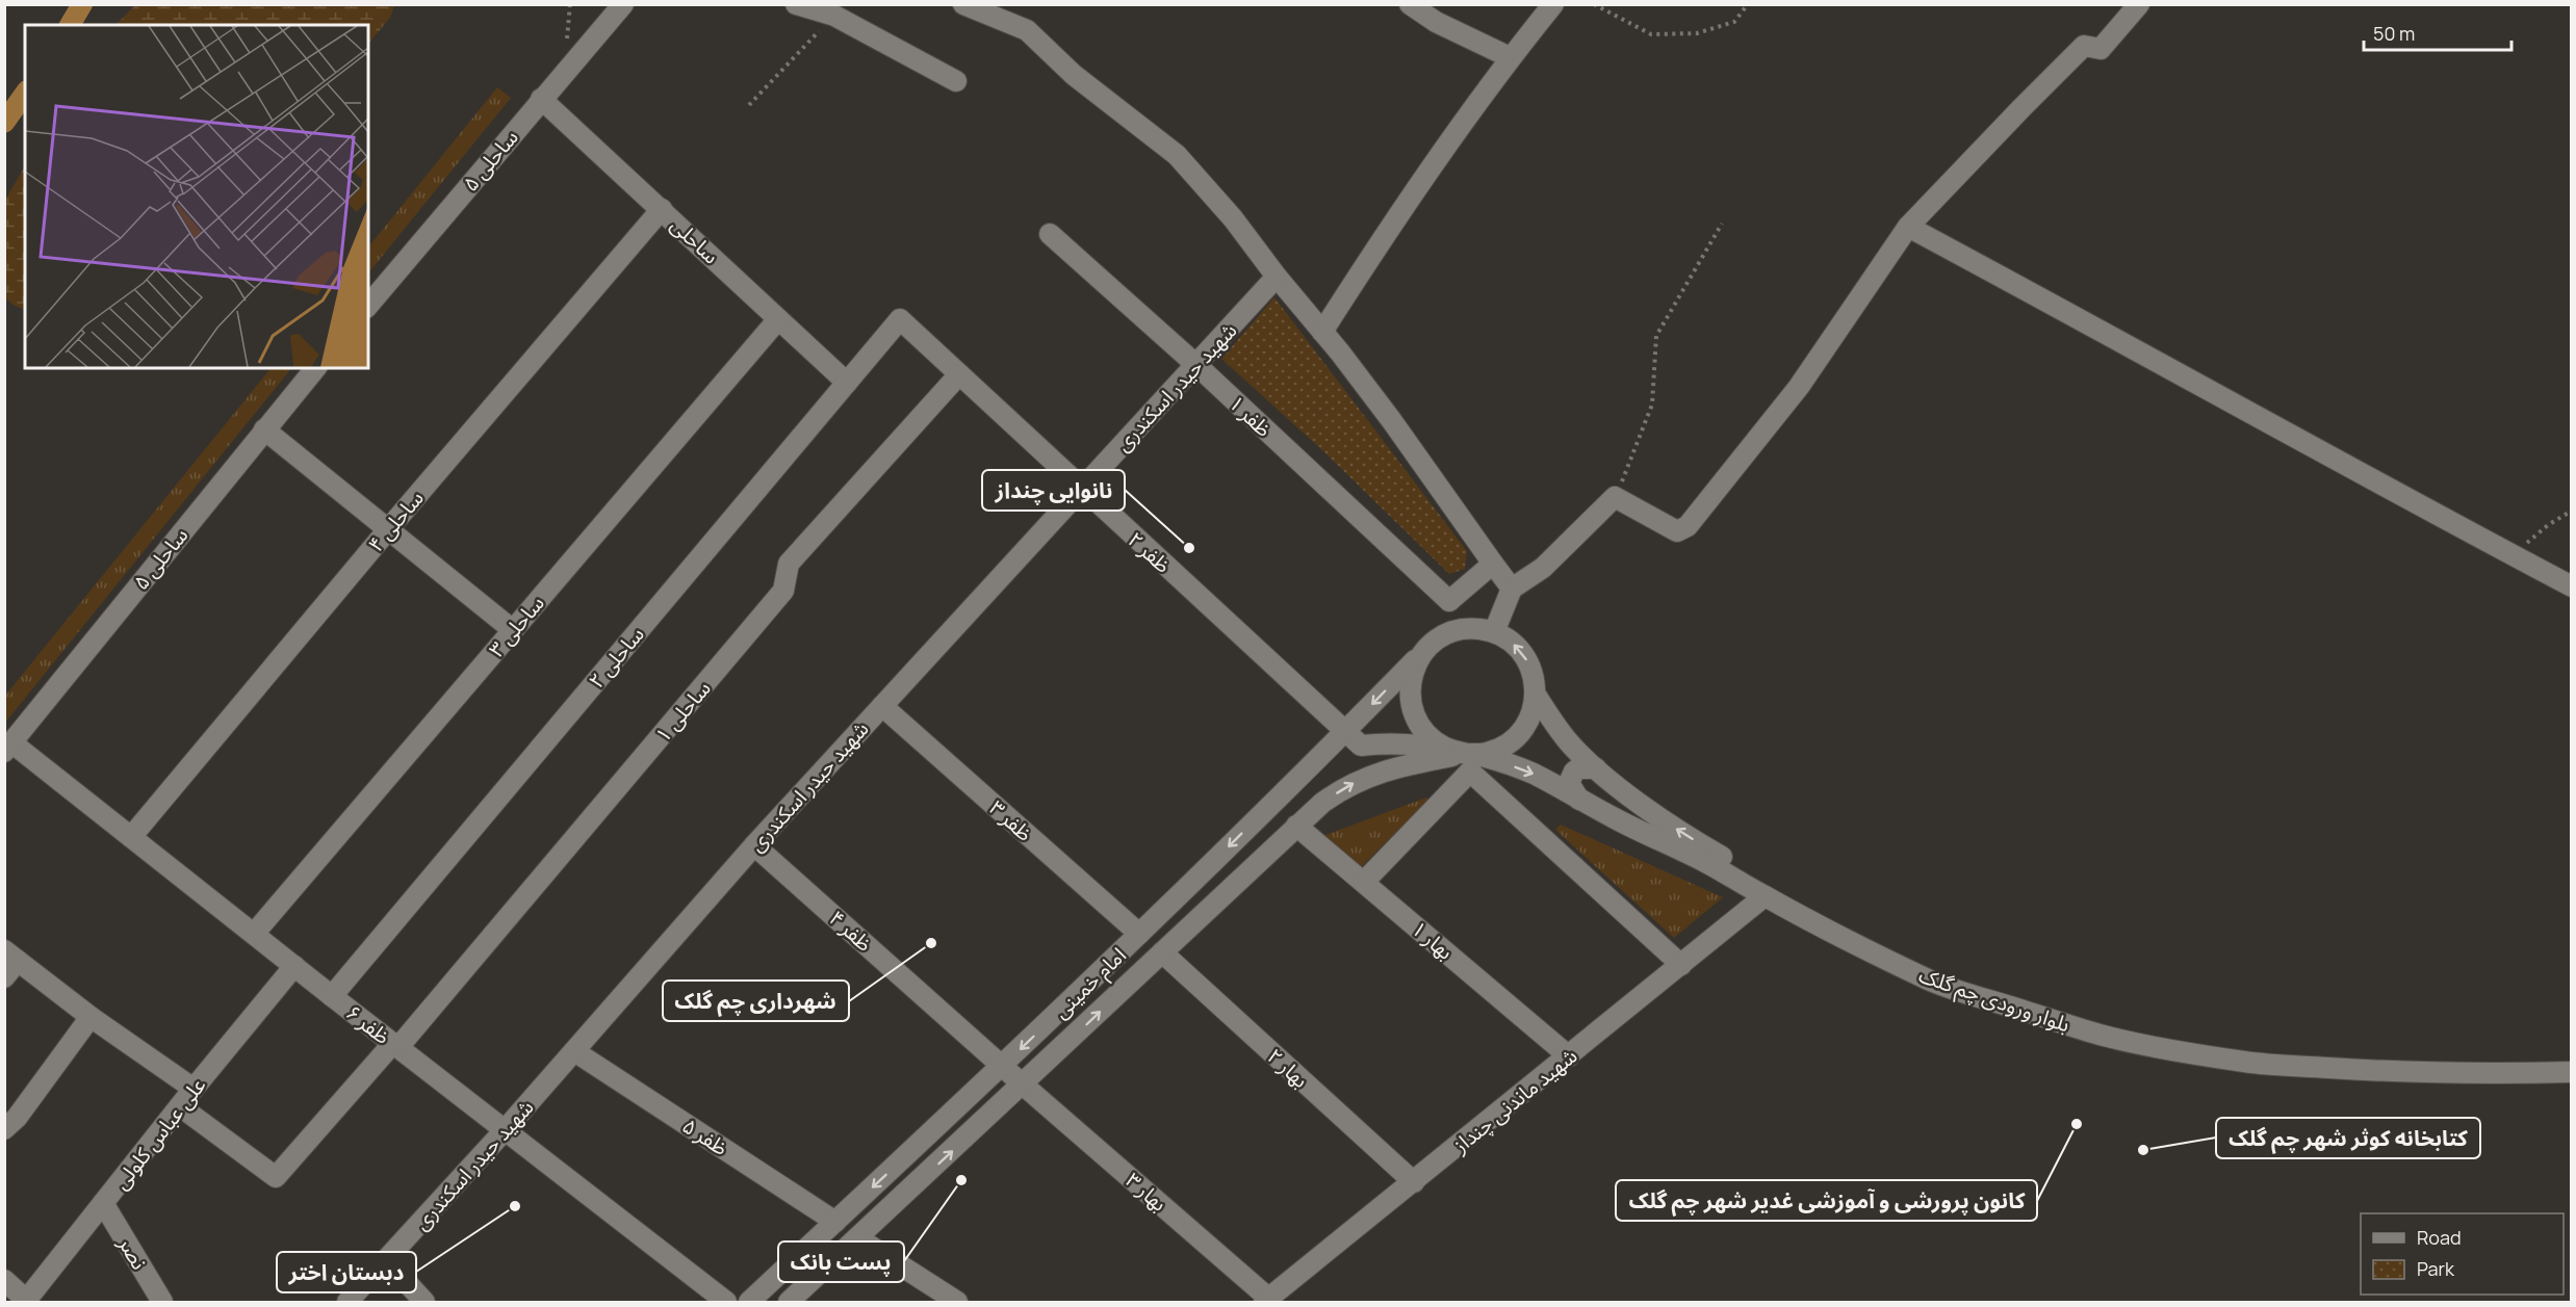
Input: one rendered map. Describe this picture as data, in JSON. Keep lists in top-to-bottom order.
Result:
{
  "streets": {
    "street": [
      "ساحلی ۵",
      "ساحلی",
      "شهید حیدر اسکندری",
      "ظفر ۱",
      "ساحلی ۴",
      "ظفر ۲",
      "ساحلی ۳",
      "ساحلی ۲",
      "ساحلی ۱",
      "ظفر ۳",
      "ظفر ۴",
      "بهار ۱",
      "امام خمینی",
      "بلوار ورودی چم گلک",
      "ظفر ۶",
      "بهار ۲",
      "شهید ماندنی چنداز",
      "علی عباس کلولی",
      "ظفر ۵",
      "بهار ۳",
      "نصر"
    ]
  },
  "crossings": [
    ["ساحلی ۵", "ساحلی"],
    ["ساحلی ۵", "ظفر ۶"],
    ["ساحلی", "ساحلی ۴"],
    ["ساحلی", "ساحلی ۳"],
    ["ساحلی", "ساحلی ۲"],
    ["شهید حیدر اسکندری", "ظفر ۱"],
    ["شهید حیدر اسکندری", "ظفر ۲"],
    ["شهید حیدر اسکندری", "ظفر ۳"],
    ["شهید حیدر اسکندری", "ظفر ۴"],
    ["شهید حیدر اسکندری", "ظفر ۶"],
    ["شهید حیدر اسکندری", "ظفر ۵"],
    ["ساحلی ۴", "ظفر ۶"],
    ["ظفر ۲", "ساحلی ۲"],
    ["ظفر ۲", "ساحلی ۱"],
    ["ظفر ۲", "امام خمینی"],
    ["ظفر ۲", "بلوار ورودی چم گلک"],
    ["ساحلی ۳", "ظفر ۶"],
    ["ساحلی ۲", "ظفر ۶"],
    ["ساحلی ۱", "ظفر ۶"],
    ["ساحلی ۱", "علی عباس کلولی"],
    ["ظفر ۳", "امام خمینی"],
    ["ظفر ۴", "امام خمینی"],
    ["ظفر ۴", "بهار ۳"],
    ["بهار ۱", "امام خمینی"],
    ["بهار ۱", "شهید ماندنی چنداز"],
    ["امام خمینی", "بلوار ورودی چم گلک"],
    ["امام خمینی", "بهار ۲"],
    ["امام خمینی", "ظفر ۵"],
    ["امام خمینی", "بهار ۳"],
    ["بلوار ورودی چم گلک", "شهید ماندنی چنداز"],
    ["ظفر ۶", "علی عباس کلولی"],
    ["بهار ۲", "شهید ماندنی چنداز"],
    ["شهید ماندنی چنداز", "بهار ۳"],
    ["علی عباس کلولی", "نصر"]
  ],
  "places": [
    "نانوایی چنداز",
    "شهرداری چم گلک",
    "کانون پرورشی و آموزشی غدیر شهر چم گلک",
    "کتابخانه کوثر شهر چم گلک",
    "پست بانک",
    "دبستان اختر"
  ],
  "legend": ["Road", "Park"],
  "scale_bar": "50 m"
}
